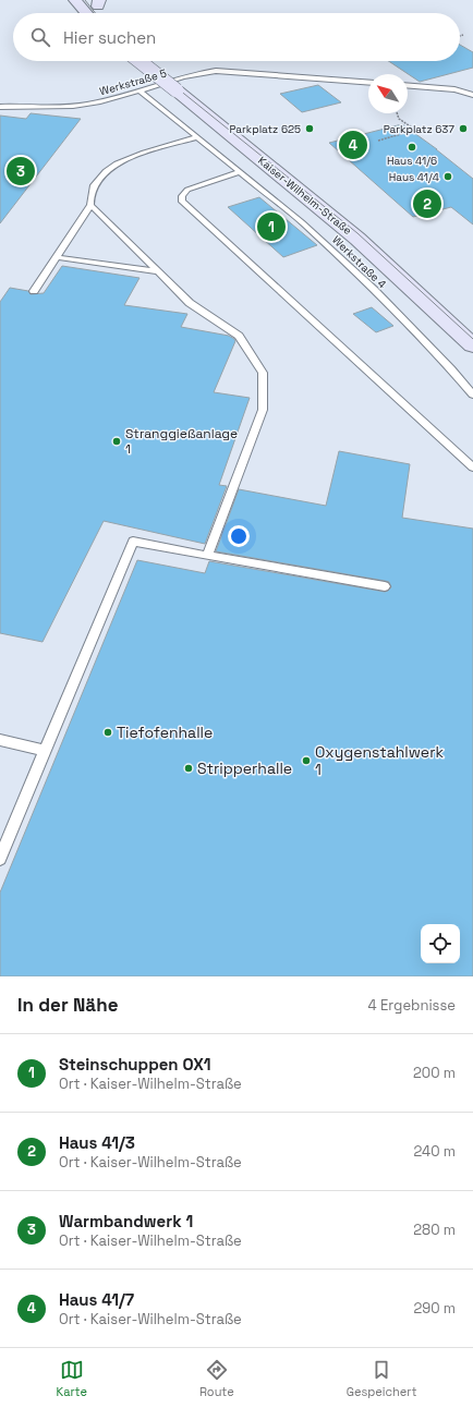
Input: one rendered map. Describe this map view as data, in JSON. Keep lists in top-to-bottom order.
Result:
{
  "streets": {
    "main road": ["Kaiser-Wilhelm-Straße"],
    "lane": ["Werkstraße 5", "Werkstraße 4"]
  },
  "crossings": [
    ["Werkstraße 5", "Werkstraße 4"]
  ],
  "places": [
    "Parkplatz 625",
    "Parkplatz 637",
    "Haus 41/6",
    "Haus 41/4",
    "Stranggießanlage 1",
    "Tiefofenhalle",
    "Oxygenstahlwerk 1",
    "Stripperhalle"
  ],
  "north": "top left",
  "page": {
    "search": "Hier suchen",
    "pins": [
      "4",
      "3",
      "2",
      "1"
    ],
    "heading": ["In der Nähe", "4 Ergebnisse"],
    "list": [
      {
        "mark": "1",
        "name": "Steinschuppen OX1",
        "note": "Ort · Kaiser-Wilhelm-Straße",
        "value": "200 m"
      },
      {
        "mark": "2",
        "name": "Haus 41/3",
        "note": "Ort · Kaiser-Wilhelm-Straße",
        "value": "240 m"
      },
      {
        "mark": "3",
        "name": "Warmbandwerk 1",
        "note": "Ort · Kaiser-Wilhelm-Straße",
        "value": "280 m"
      },
      {
        "mark": "4",
        "name": "Haus 41/7",
        "note": "Ort · Kaiser-Wilhelm-Straße",
        "value": "290 m"
      }
    ],
    "nav": ["Karte", "Route", "Gespeichert"]
  }
}
